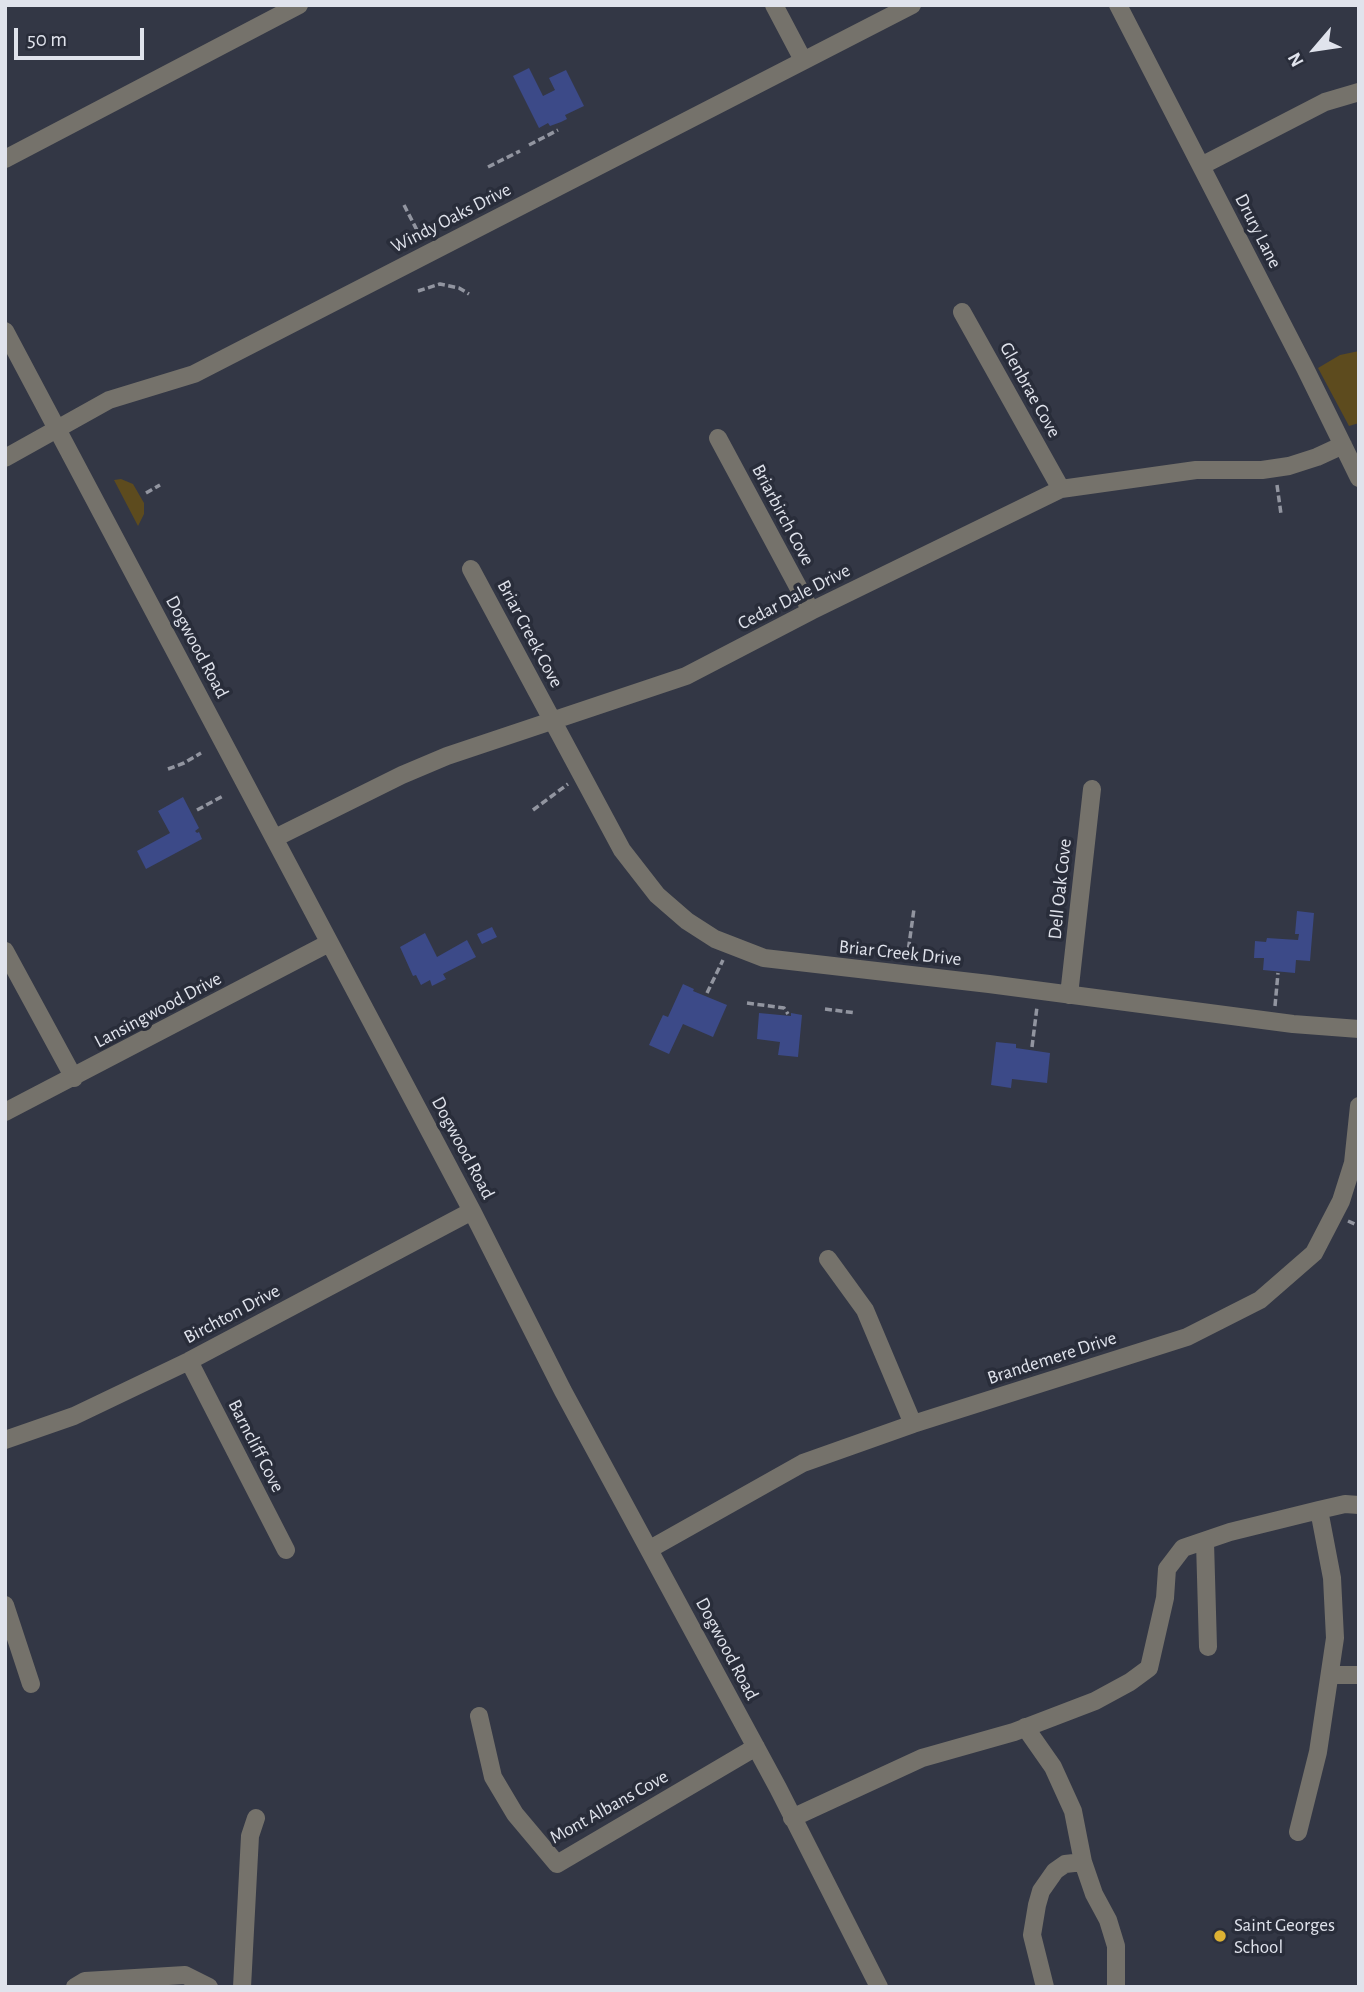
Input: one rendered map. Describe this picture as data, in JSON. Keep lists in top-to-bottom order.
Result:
{
  "streets": {
    "street": [
      "Windy Oaks Drive",
      "Drury Lane",
      "Glenbrae Cove",
      "Briarbirch Cove",
      "Cedar Dale Drive",
      "Briar Creek Cove",
      "Dogwood Road",
      "Dell Oak Cove",
      "Briar Creek Drive",
      "Lansingwood Drive",
      "Birchton Drive",
      "Brandemere Drive",
      "Barncliff Cove",
      "Mont Albans Cove"
    ]
  },
  "crossings": [
    ["Windy Oaks Drive", "Dogwood Road"],
    ["Drury Lane", "Cedar Dale Drive"],
    ["Glenbrae Cove", "Cedar Dale Drive"],
    ["Briarbirch Cove", "Cedar Dale Drive"],
    ["Cedar Dale Drive", "Briar Creek Cove"],
    ["Cedar Dale Drive", "Dogwood Road"],
    ["Cedar Dale Drive", "Briar Creek Drive"],
    ["Briar Creek Cove", "Briar Creek Drive"],
    ["Dogwood Road", "Lansingwood Drive"],
    ["Dogwood Road", "Birchton Drive"],
    ["Dogwood Road", "Brandemere Drive"],
    ["Dogwood Road", "Mont Albans Cove"],
    ["Dell Oak Cove", "Briar Creek Drive"],
    ["Birchton Drive", "Barncliff Cove"]
  ],
  "places": ["Saint Georges School"],
  "scale_bar": "50 m",
  "north": "bottom left"
}
